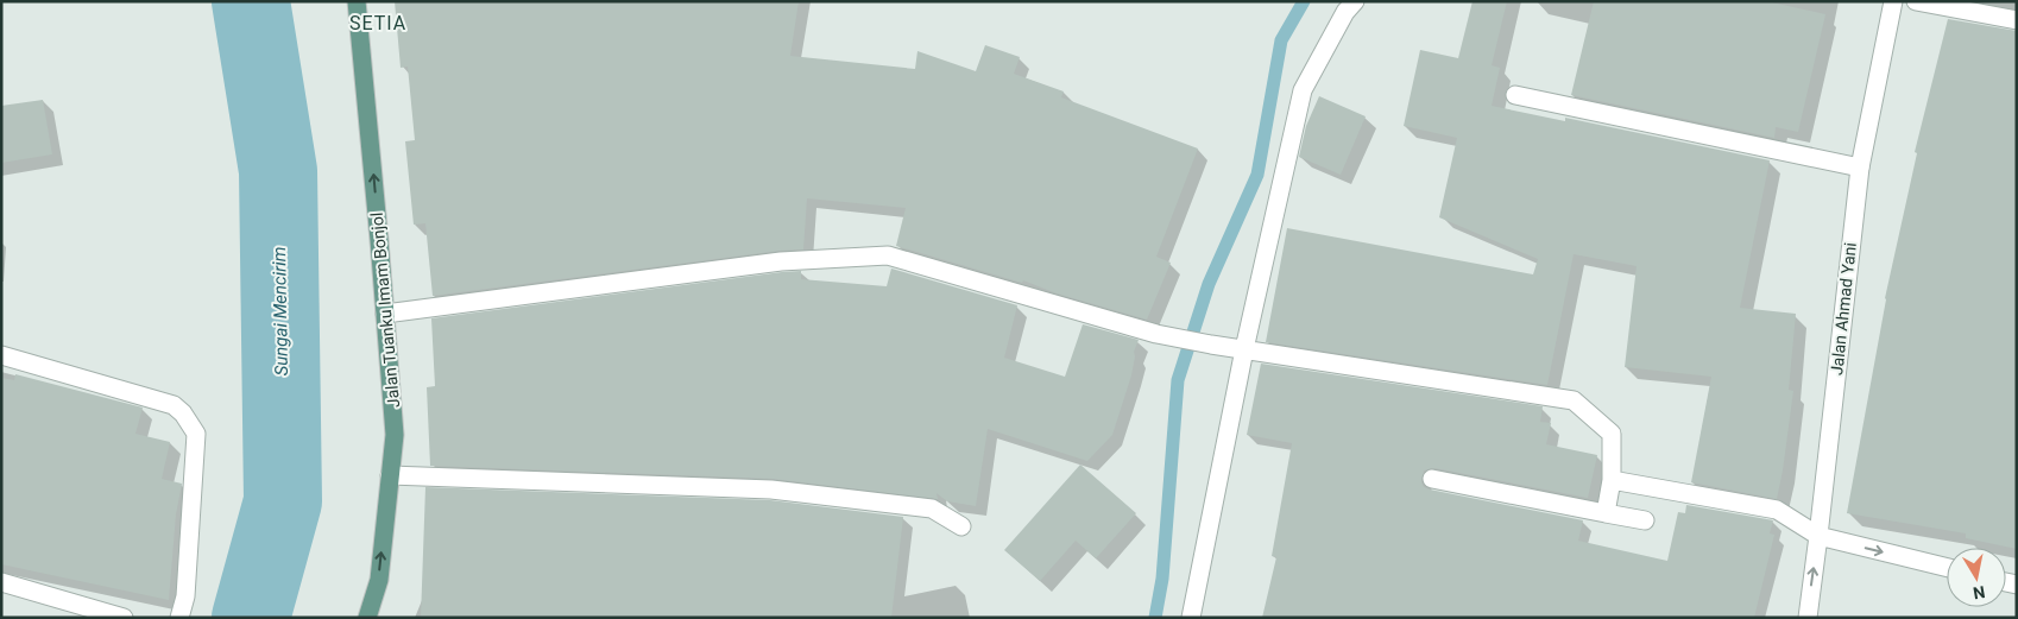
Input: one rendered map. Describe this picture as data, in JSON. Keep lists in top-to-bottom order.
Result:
{
  "streets": {
    "main road": ["Jalan Tuanku Imam Bonjol"],
    "street": ["Jalan Ahmad Yani"]
  },
  "one_way": ["Jalan Tuanku Imam Bonjol"],
  "districts": ["SETIA"],
  "water": ["Sungai Mencirim"],
  "north": "bottom"
}
